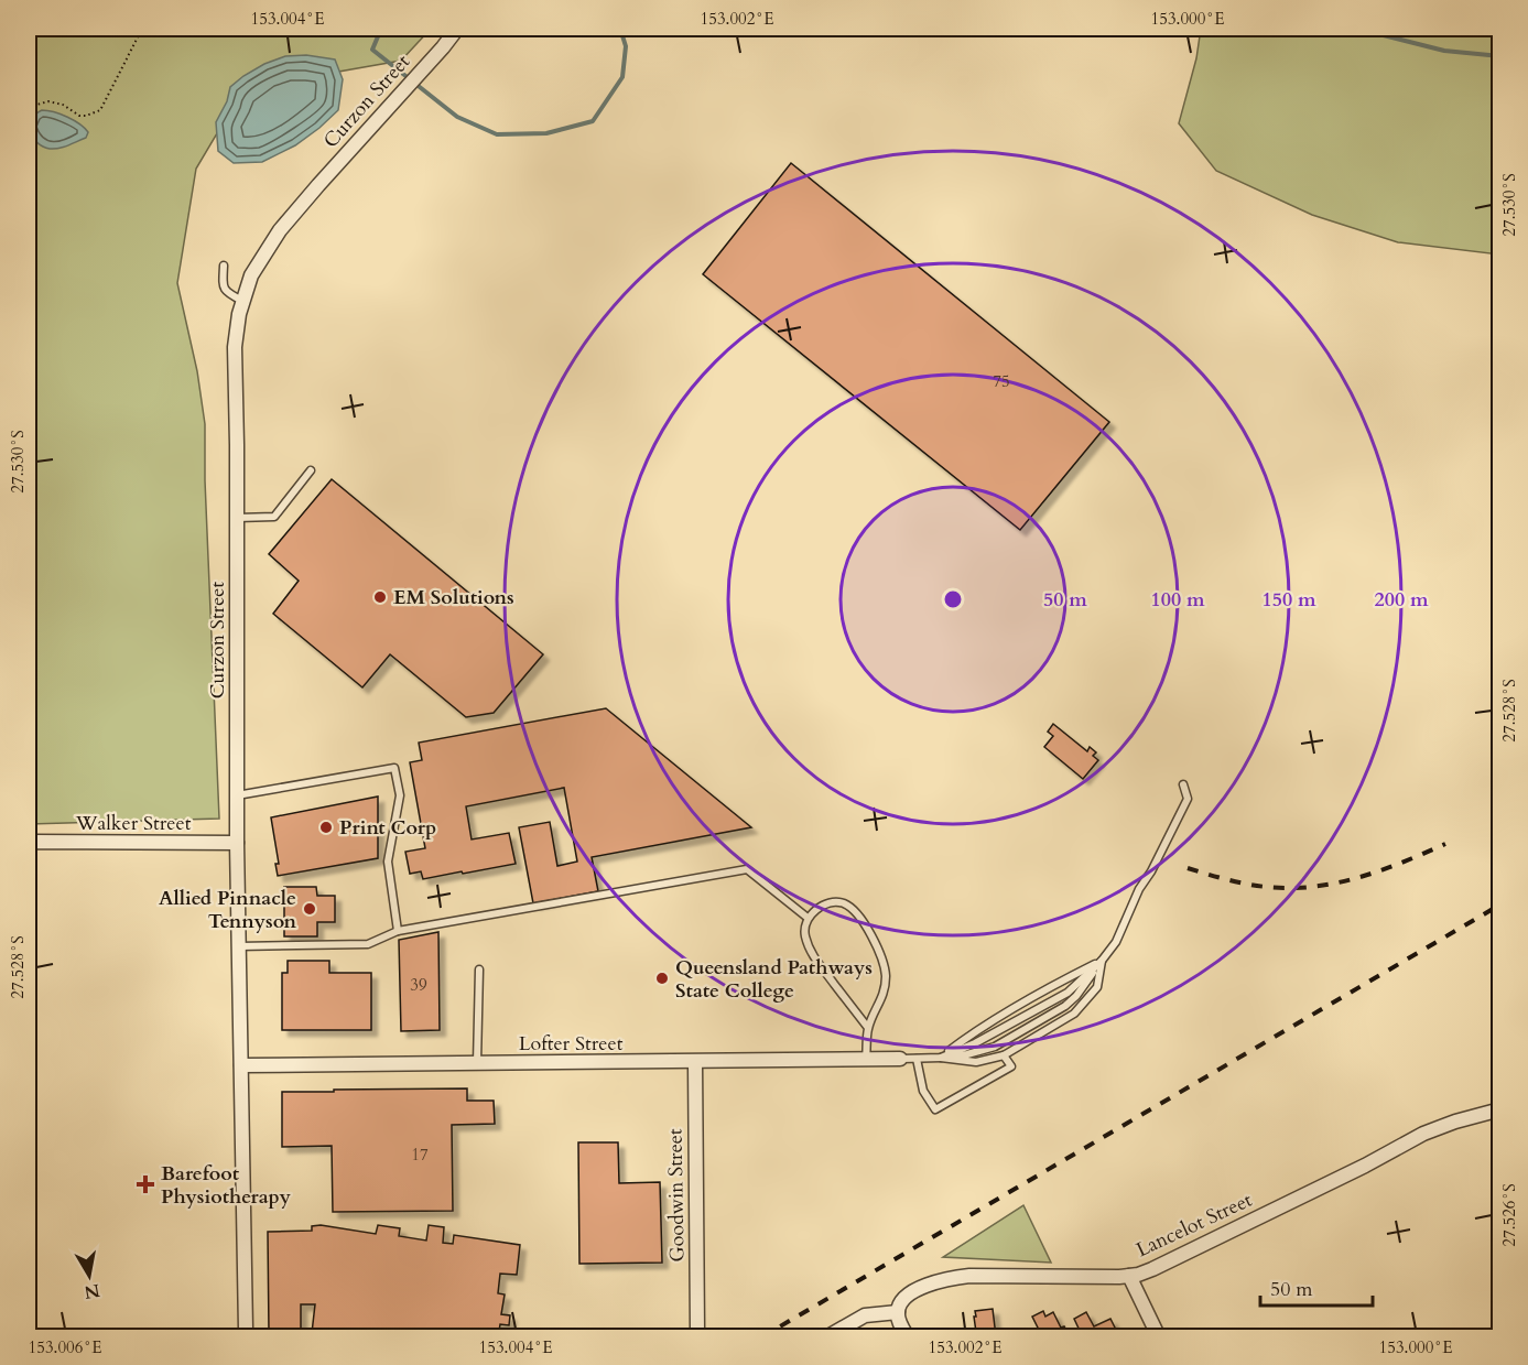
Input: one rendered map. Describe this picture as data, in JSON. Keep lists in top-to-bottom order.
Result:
{
  "streets": {
    "street": [
      "Curzon Street",
      "Walker Street",
      "Lofter Street",
      "Goodwin Street",
      "Lancelot Street"
    ]
  },
  "crossings": [
    ["Curzon Street", "Walker Street"],
    ["Curzon Street", "Lofter Street"],
    ["Lofter Street", "Goodwin Street"]
  ],
  "places": {
    "other": [
      "EM Solutions",
      "Print Corp",
      "Allied Pinnacle Tennyson",
      "Queensland Pathways State College"
    ],
    "health": ["Barefoot Physiotherapy"]
  },
  "house_numbers": ["75", "39", "17"],
  "scale_bar": "50 m",
  "north": "bottom",
  "coordinates": [
    "153.004°E",
    "153.002°E",
    "153.000°E",
    "27.530°S",
    "27.528°S",
    "27.526°S",
    "153.006°E"
  ],
  "rings": [
    "50 m",
    "100 m",
    "150 m",
    "200 m"
  ]
}
